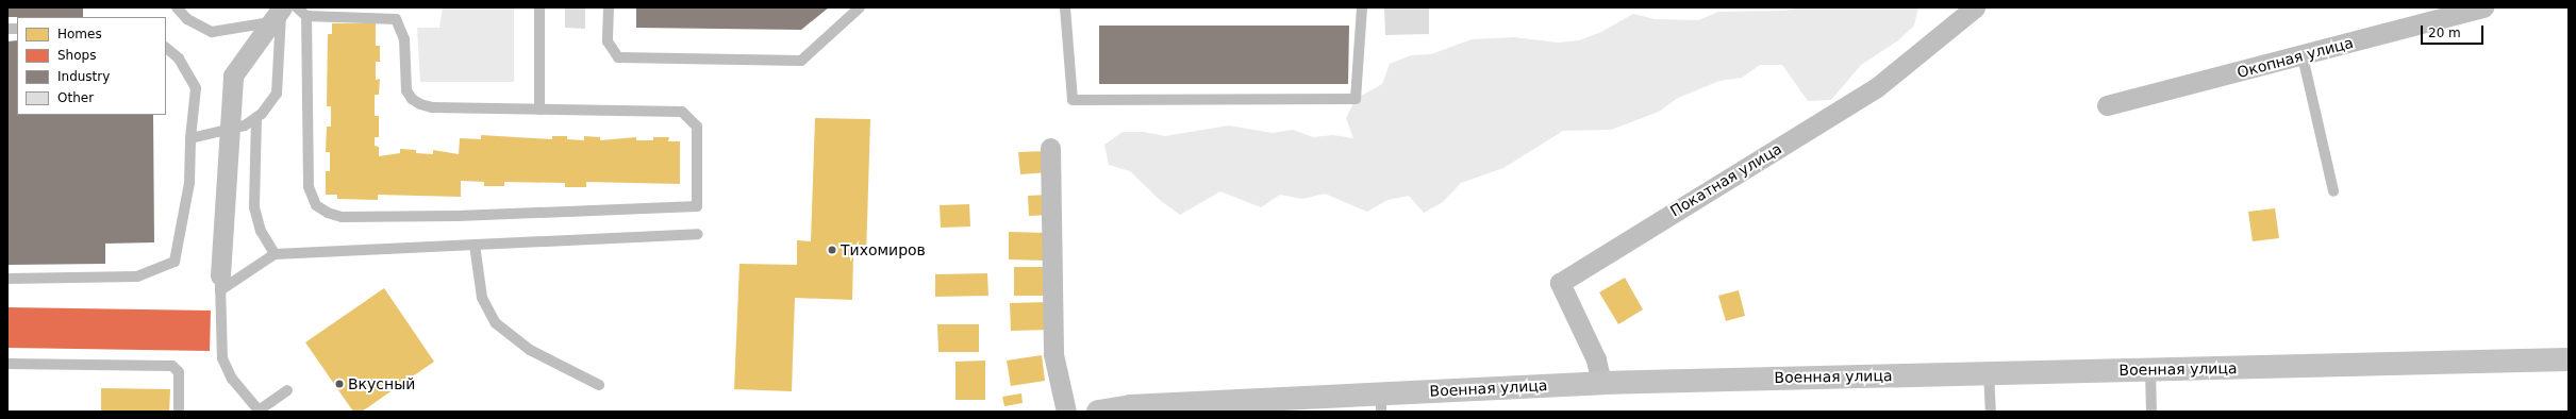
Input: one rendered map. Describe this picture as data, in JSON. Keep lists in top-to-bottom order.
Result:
{
  "streets": {
    "main road": ["Военная улица"],
    "street": ["Окопная улица", "Покатная улица"]
  },
  "crossings": [
    ["Покатная улица", "Военная улица"]
  ],
  "places": ["Тихомиров", "Вкусный"],
  "legend": [
    "Homes",
    "Shops",
    "Industry",
    "Other"
  ],
  "scale_bar": "20 m"
}
